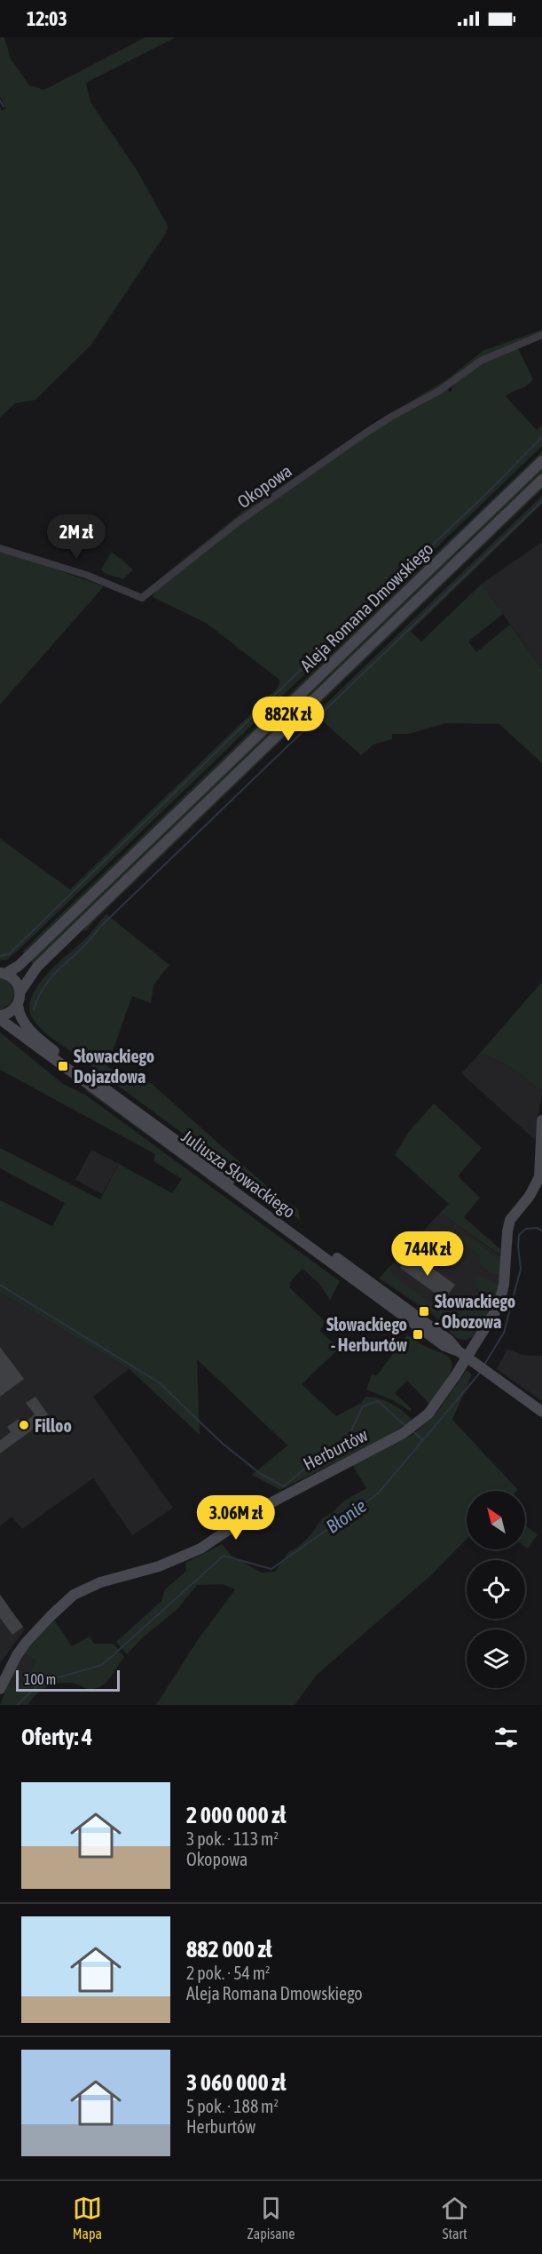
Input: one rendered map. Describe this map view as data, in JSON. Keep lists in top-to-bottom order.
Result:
{
  "streets": {
    "main road": ["Aleja Romana Dmowskiego", "Juliusza Słowackiego", "Herburtów"],
    "street": ["Okopowa"]
  },
  "crossings": [
    ["Juliusza Słowackiego", "Herburtów"]
  ],
  "water": ["Błonie"],
  "places": {
    "transit": ["Słowackiego Dojazdowa", "Słowackiego - Obozowa", "Słowackiego - Herburtów"],
    "other": ["Filloo"]
  },
  "scale_bar": "100 m",
  "north": "top left",
  "page": {
    "status": "12:03",
    "price": [
      "2M zł",
      "882K zł",
      "744K zł",
      "3.06M zł"
    ],
    "scale": "100 m",
    "heading": "Oferty: 4",
    "list": [
      {
        "name": "2 000 000 zł",
        "note": "3 pok. · 113 m² · Okopowa"
      },
      {
        "name": "882 000 zł",
        "note": "2 pok. · 54 m² · Aleja Romana Dmowskiego"
      },
      {
        "name": "3 060 000 zł",
        "note": "5 pok. · 188 m² · Herburtów"
      }
    ],
    "tabs": ["Mapa", "Zapisane", "Start"]
  }
}
